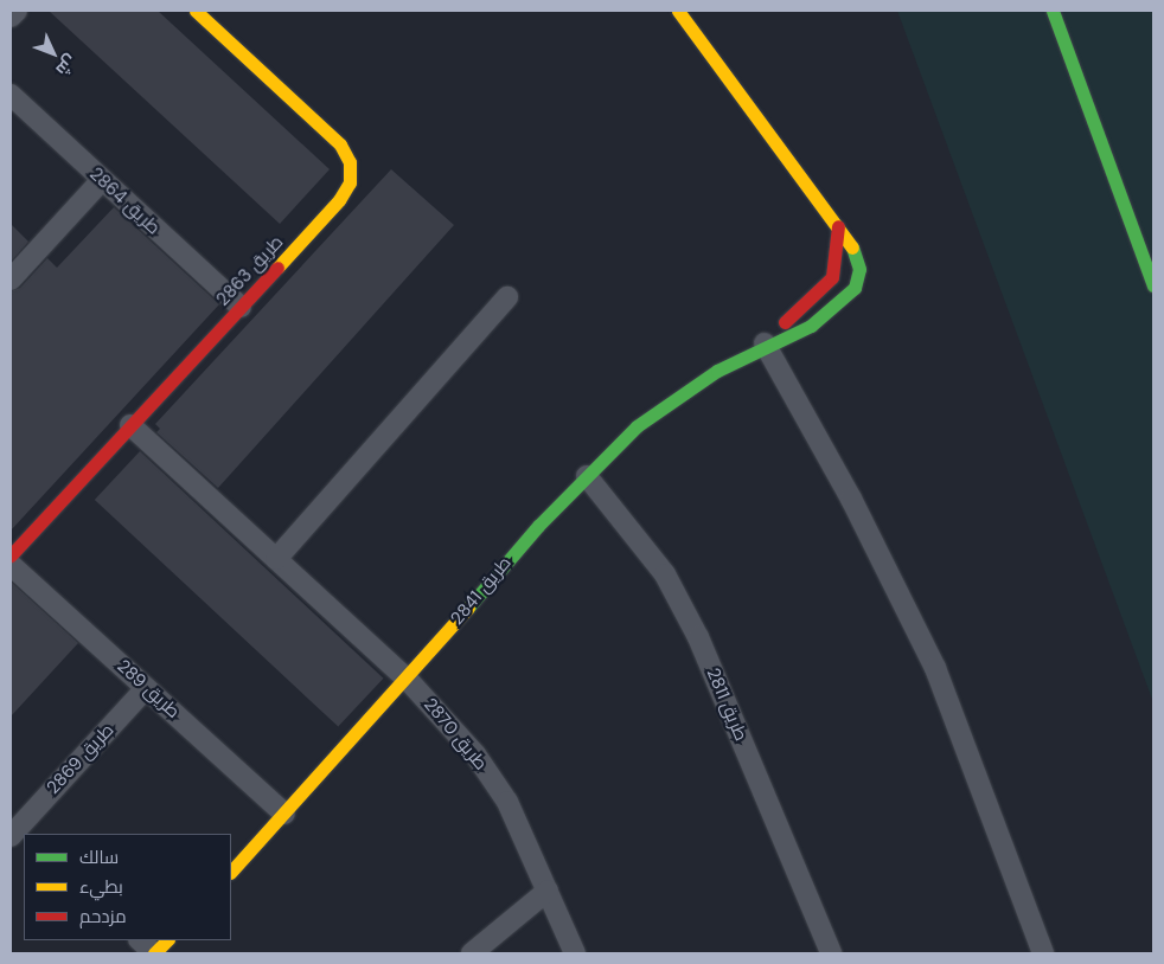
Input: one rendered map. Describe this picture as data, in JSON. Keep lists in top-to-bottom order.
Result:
{
  "streets": {
    "street": [
      "طريق 2864",
      "طريق 2863",
      "طريق 2841",
      "طريق 289",
      "طريق 2811",
      "طريق 2870",
      "طريق 2869"
    ]
  },
  "crossings": [
    ["طريق 2864", "طريق 2863"],
    ["طريق 2863", "طريق 2870"],
    ["طريق 2841", "طريق 289"],
    ["طريق 2841", "طريق 2811"],
    ["طريق 2841", "طريق 2870"],
    ["طريق 289", "طريق 2869"]
  ],
  "legend": ["سالك", "بطيء", "مزدحم"],
  "north": "bottom right"
}
